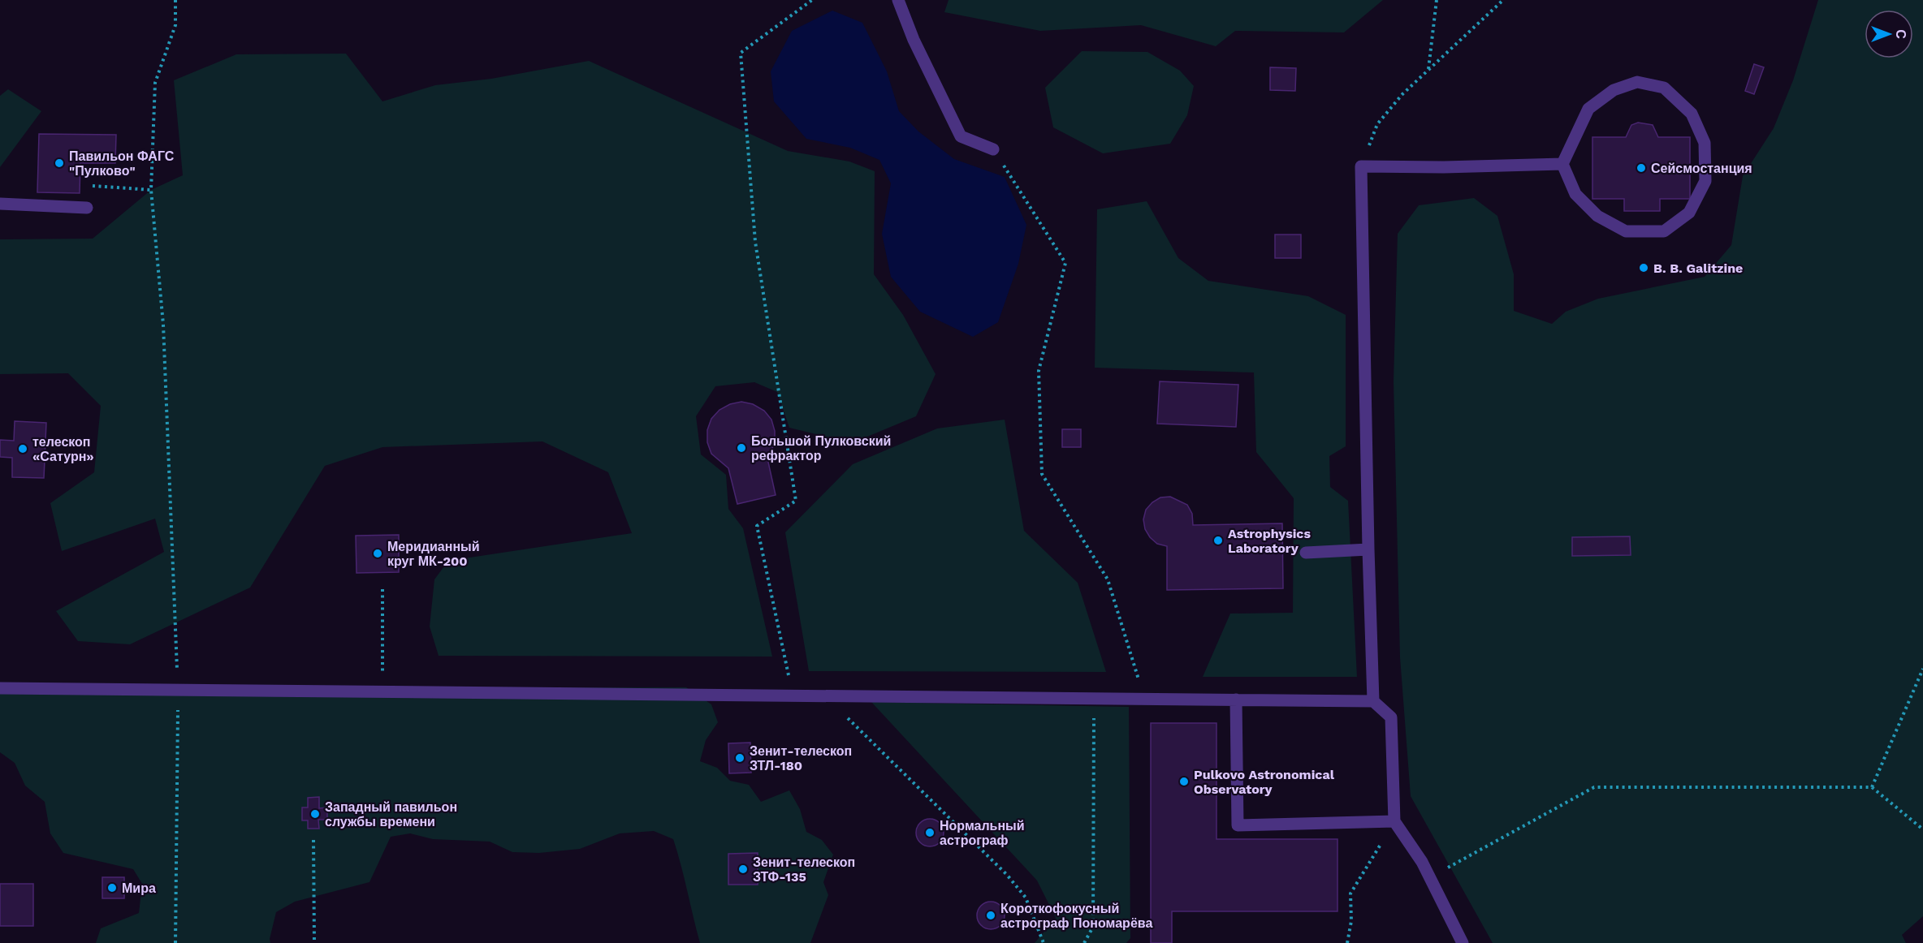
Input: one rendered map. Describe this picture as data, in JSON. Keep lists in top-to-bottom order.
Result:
{
  "places": [
    "Павильон ФАГС \"Пулково\"",
    "Сейсмостанция",
    "B. B. Galitzine",
    "Большой Пулковский рефрактор",
    "телескоп «Сатурн»",
    "Astrophysics Laboratory",
    "Меридианный круг МК-200",
    "Зенит-телескоп ЗТЛ-180",
    "Pulkovo Astronomical Observatory",
    "Западный павильон службы времени",
    "Нормальный астрограф",
    "Зенит-телескоп ЗТФ-135",
    "Мира",
    "Короткофокусный астрограф Пономарёва"
  ],
  "north": "right"
}
